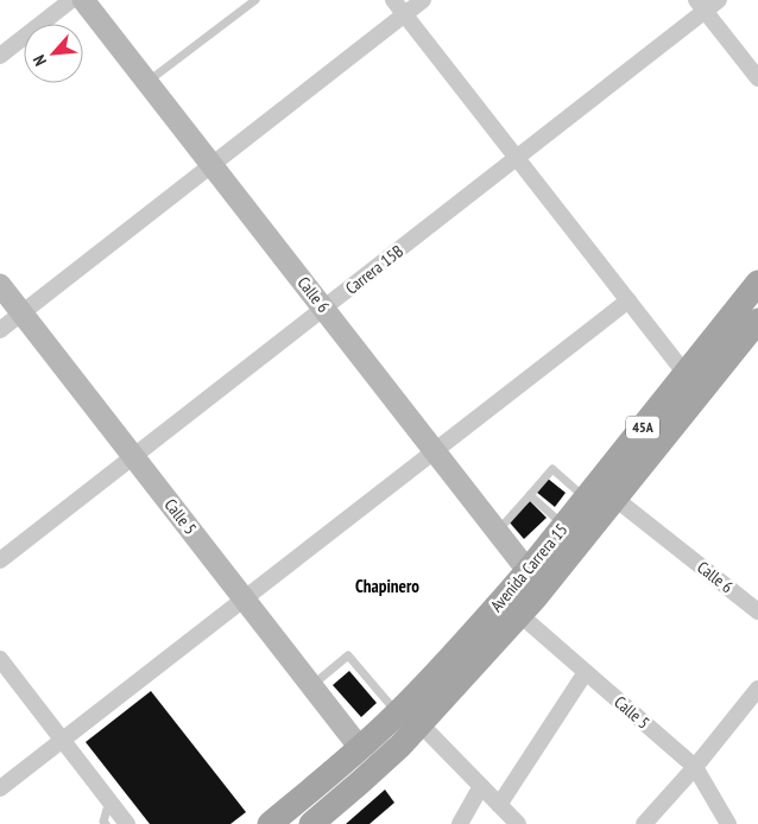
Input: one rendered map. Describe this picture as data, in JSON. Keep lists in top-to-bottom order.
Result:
{
  "streets": {
    "main road": ["45A", "Avenida Carrera 15"],
    "street": ["Carrera 15B", "Calle 6", "Calle 5"]
  },
  "crossings": [
    ["Carrera 15B", "Calle 6"],
    ["Carrera 15B", "Calle 5"],
    ["Calle 6", "Avenida Carrera 15"],
    ["Calle 5", "Avenida Carrera 15"]
  ],
  "districts": ["Chapinero"],
  "north": "bottom left"
}
